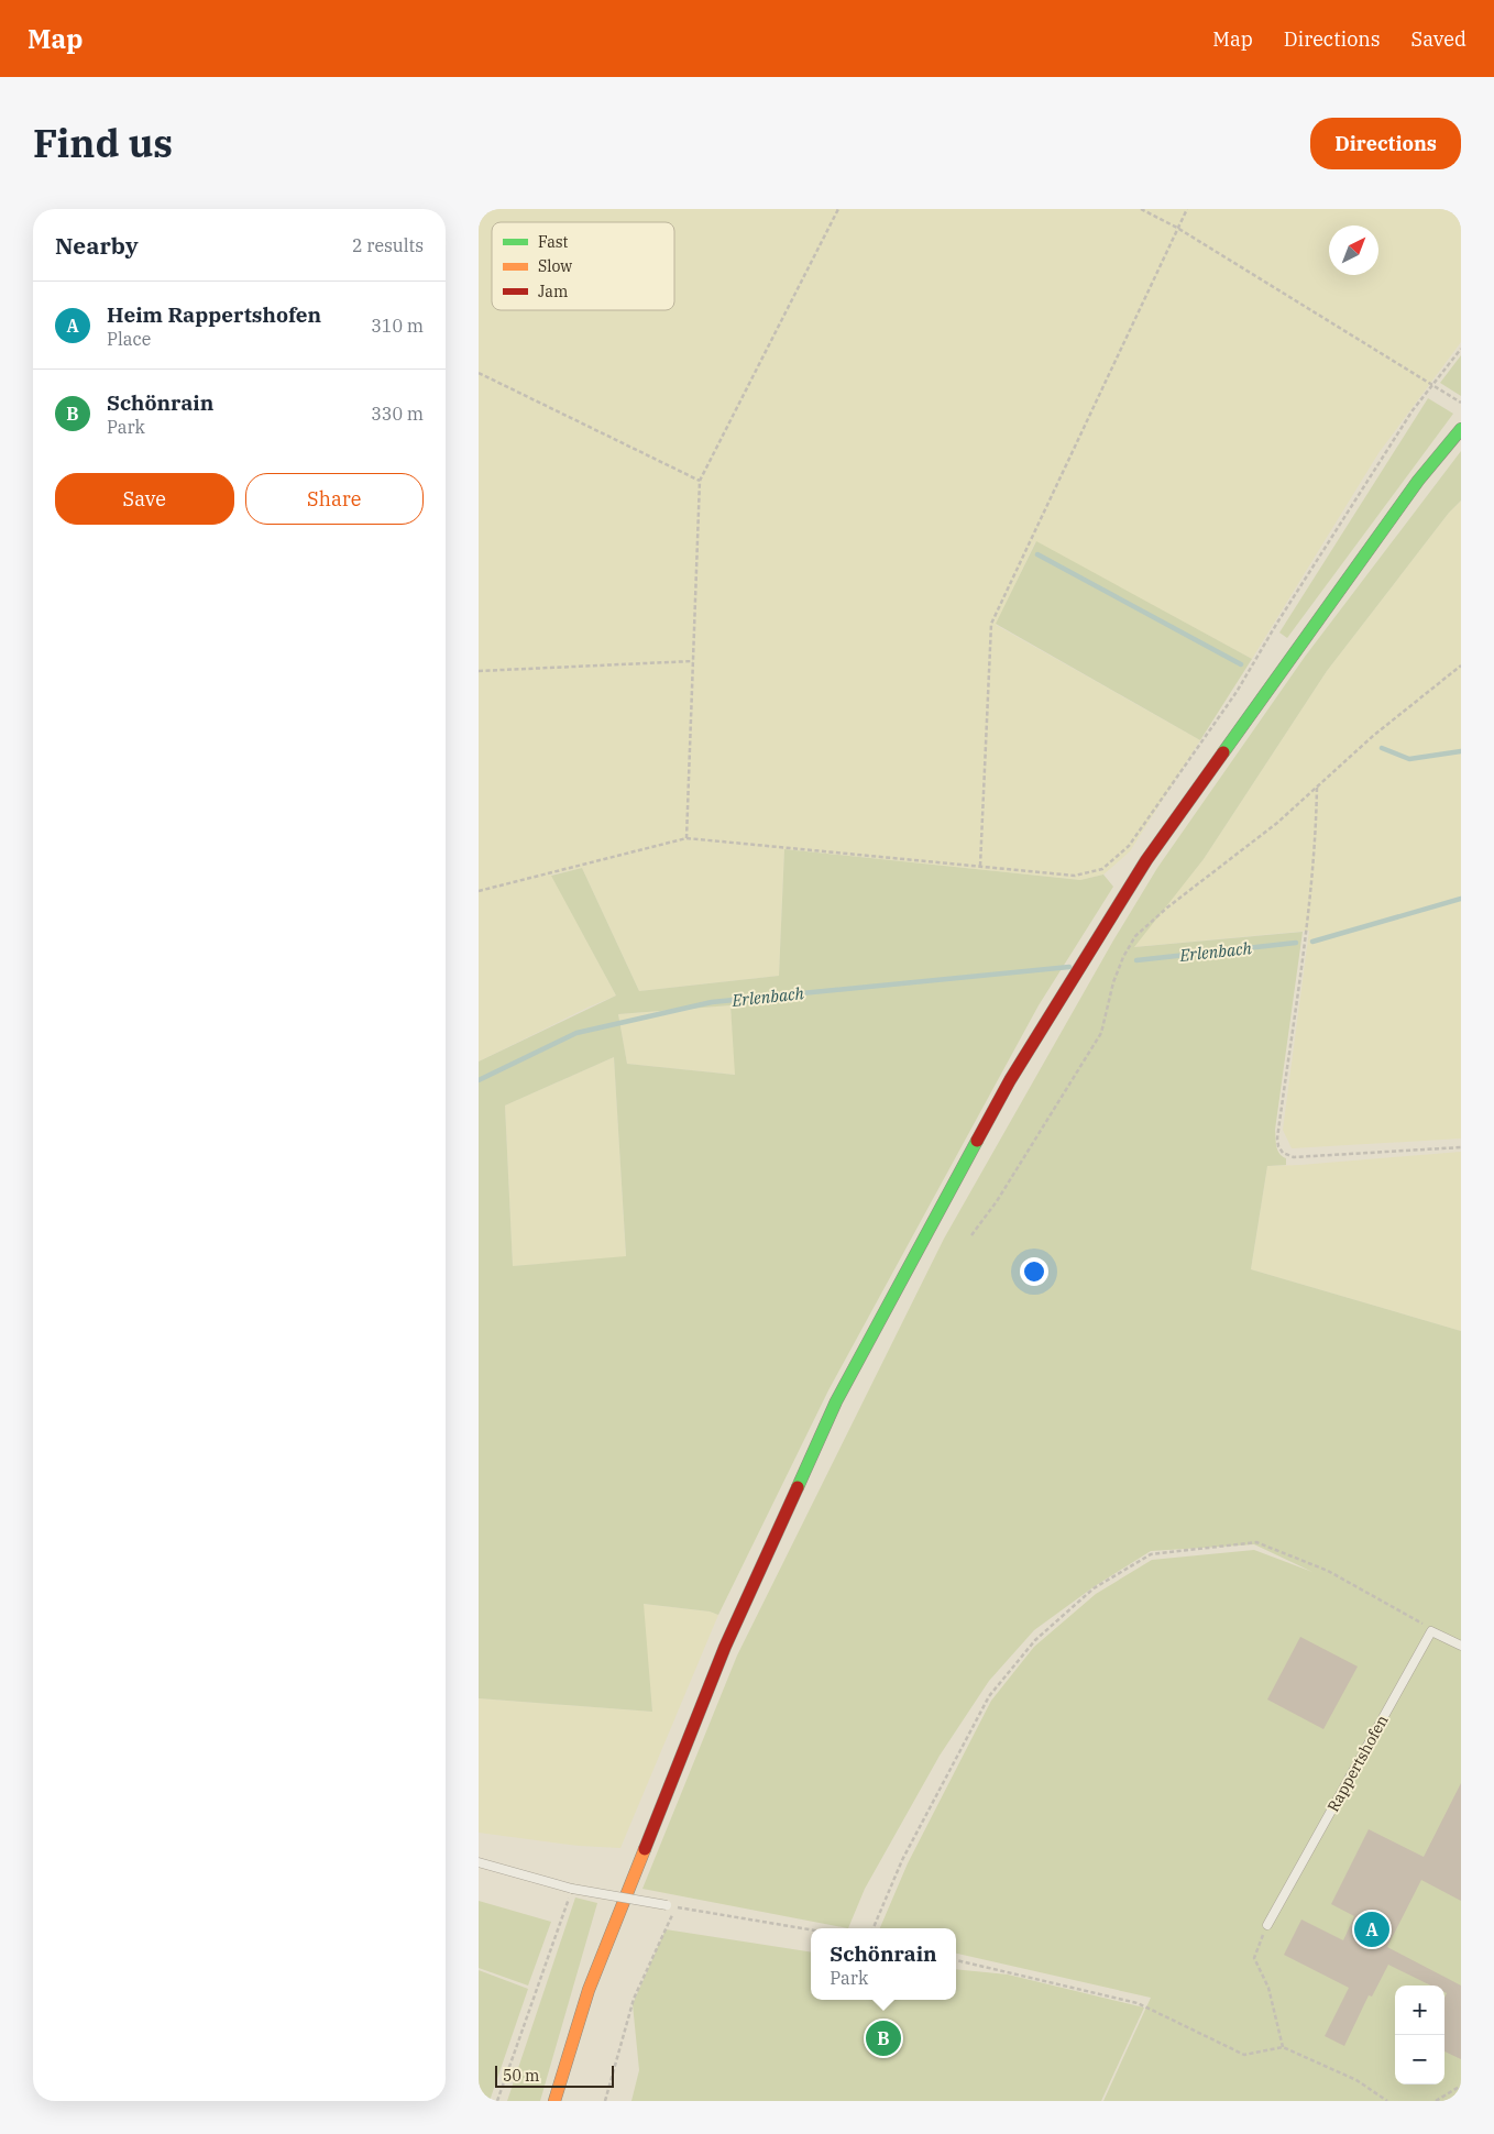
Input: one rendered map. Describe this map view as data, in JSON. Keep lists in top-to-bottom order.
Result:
{
  "streets": {
    "lane": ["Rappertshofen"]
  },
  "water": ["Erlenbach"],
  "legend": ["Fast", "Slow", "Jam"],
  "scale_bar": "50 m",
  "north": "top right",
  "page": {
    "header": "Map",
    "nav": ["Map", "Directions", "Saved"],
    "title": "Find us",
    "buttons": [
      "Directions",
      ["Save", "Share"]
    ],
    "heading": ["Nearby", "2 results"],
    "list": [
      {
        "mark": "A",
        "name": "Heim Rappertshofen",
        "note": "Place",
        "value": "310 m"
      },
      {
        "mark": "B",
        "name": "Schönrain",
        "note": "Park",
        "value": "330 m"
      }
    ],
    "pins": ["A", "B"],
    "popup": ["Schönrain", "Park"],
    "map_buttons": ["+", "−"],
    "scale": "50 m"
  }
}
